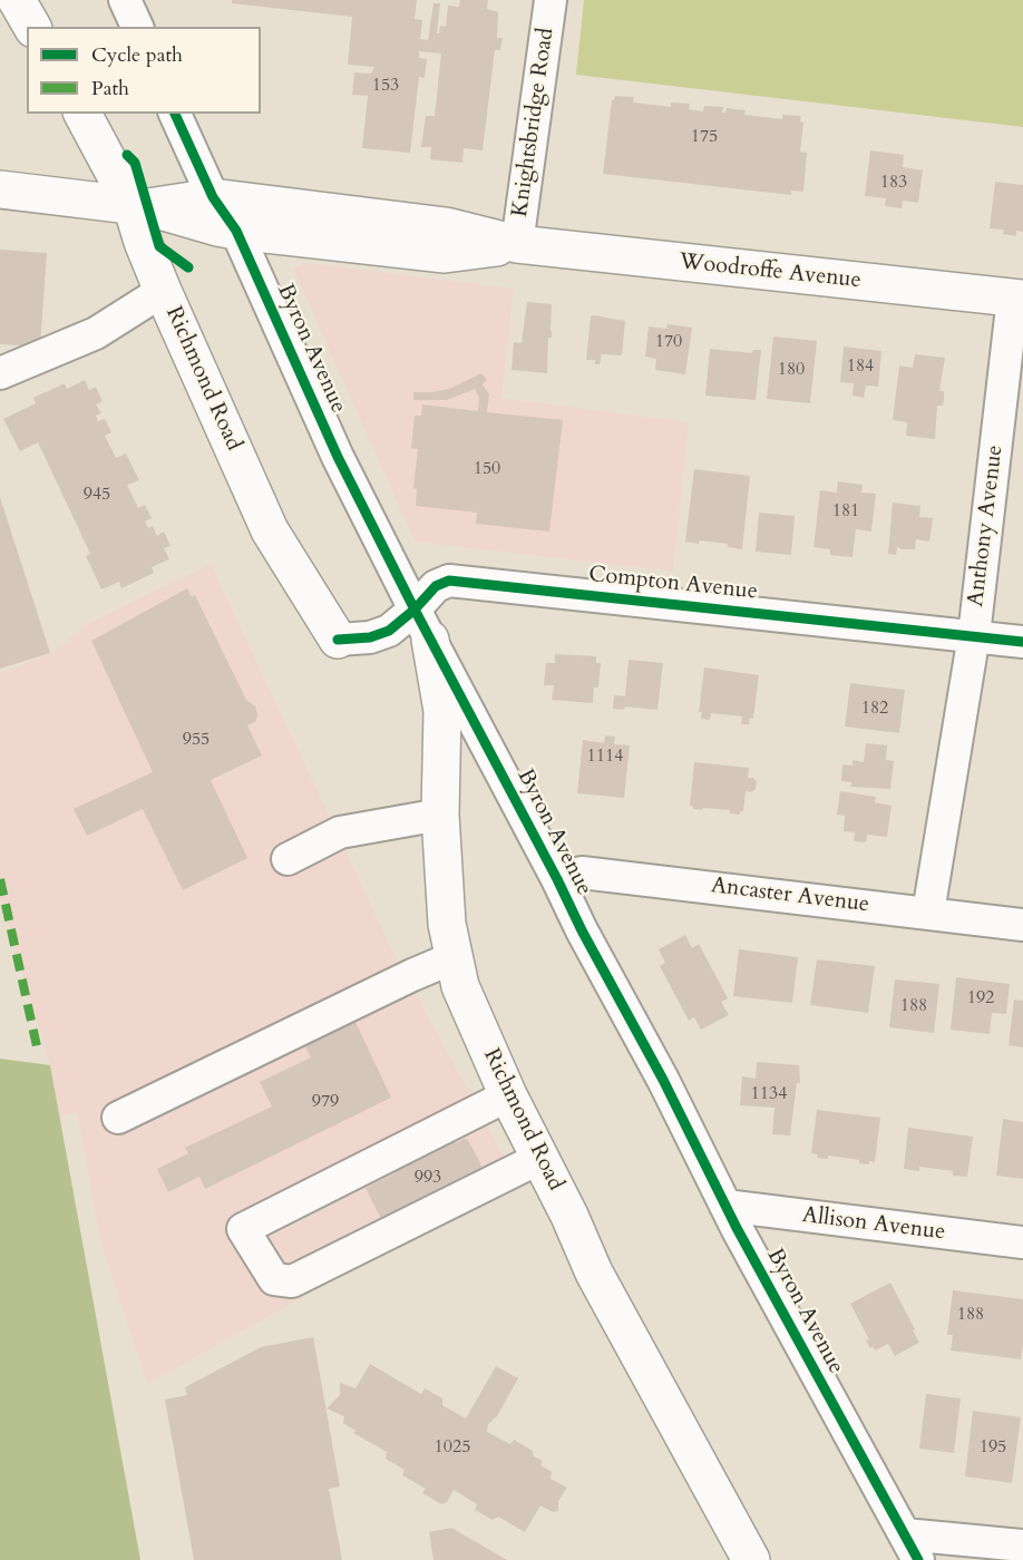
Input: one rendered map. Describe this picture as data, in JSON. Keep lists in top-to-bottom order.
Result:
{
  "streets": {
    "main road": ["Woodroffe Avenue", "Richmond Road"],
    "street": [
      "Knightsbridge Road",
      "Byron Avenue",
      "Anthony Avenue",
      "Compton Avenue",
      "Ancaster Avenue",
      "Allison Avenue"
    ]
  },
  "crossings": [
    ["Knightsbridge Road", "Woodroffe Avenue"],
    ["Woodroffe Avenue", "Byron Avenue"],
    ["Woodroffe Avenue", "Richmond Road"],
    ["Woodroffe Avenue", "Anthony Avenue"],
    ["Byron Avenue", "Richmond Road"],
    ["Byron Avenue", "Compton Avenue"],
    ["Byron Avenue", "Ancaster Avenue"],
    ["Byron Avenue", "Allison Avenue"],
    ["Richmond Road", "Compton Avenue"],
    ["Anthony Avenue", "Compton Avenue"],
    ["Anthony Avenue", "Ancaster Avenue"]
  ],
  "house_numbers": [
    "153",
    "175",
    "183",
    "170",
    "184",
    "180",
    "150",
    "945",
    "181",
    "182",
    "955",
    "1114",
    "192",
    "188",
    "1134",
    "979",
    "993",
    "188",
    "1025",
    "195"
  ],
  "legend": ["Cycle path", "Path"]
}
